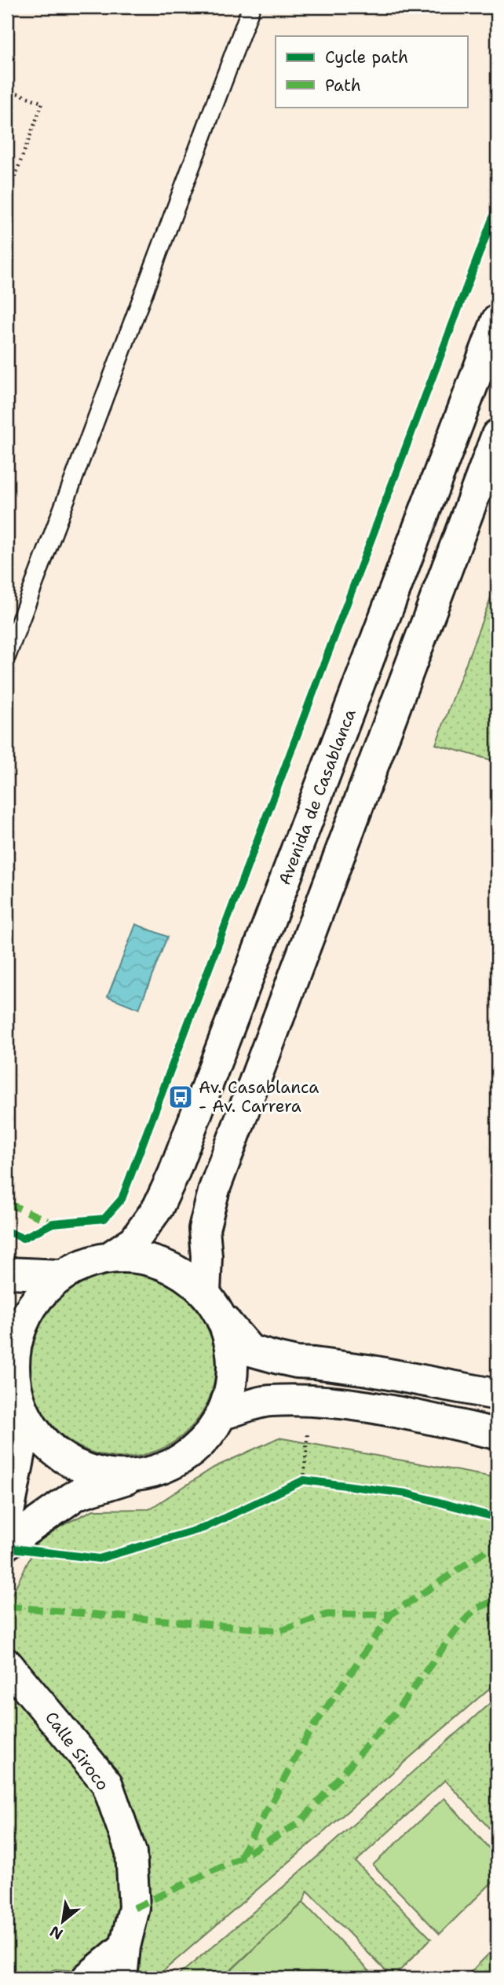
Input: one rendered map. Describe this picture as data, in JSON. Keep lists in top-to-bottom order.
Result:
{
  "streets": {
    "street": ["Avenida de Casablanca", "Calle Siroco"]
  },
  "places": {
    "bus stop": ["Av. Casablanca - Av. Carrera"]
  },
  "legend": ["Cycle path", "Path"],
  "north": "bottom left"
}
